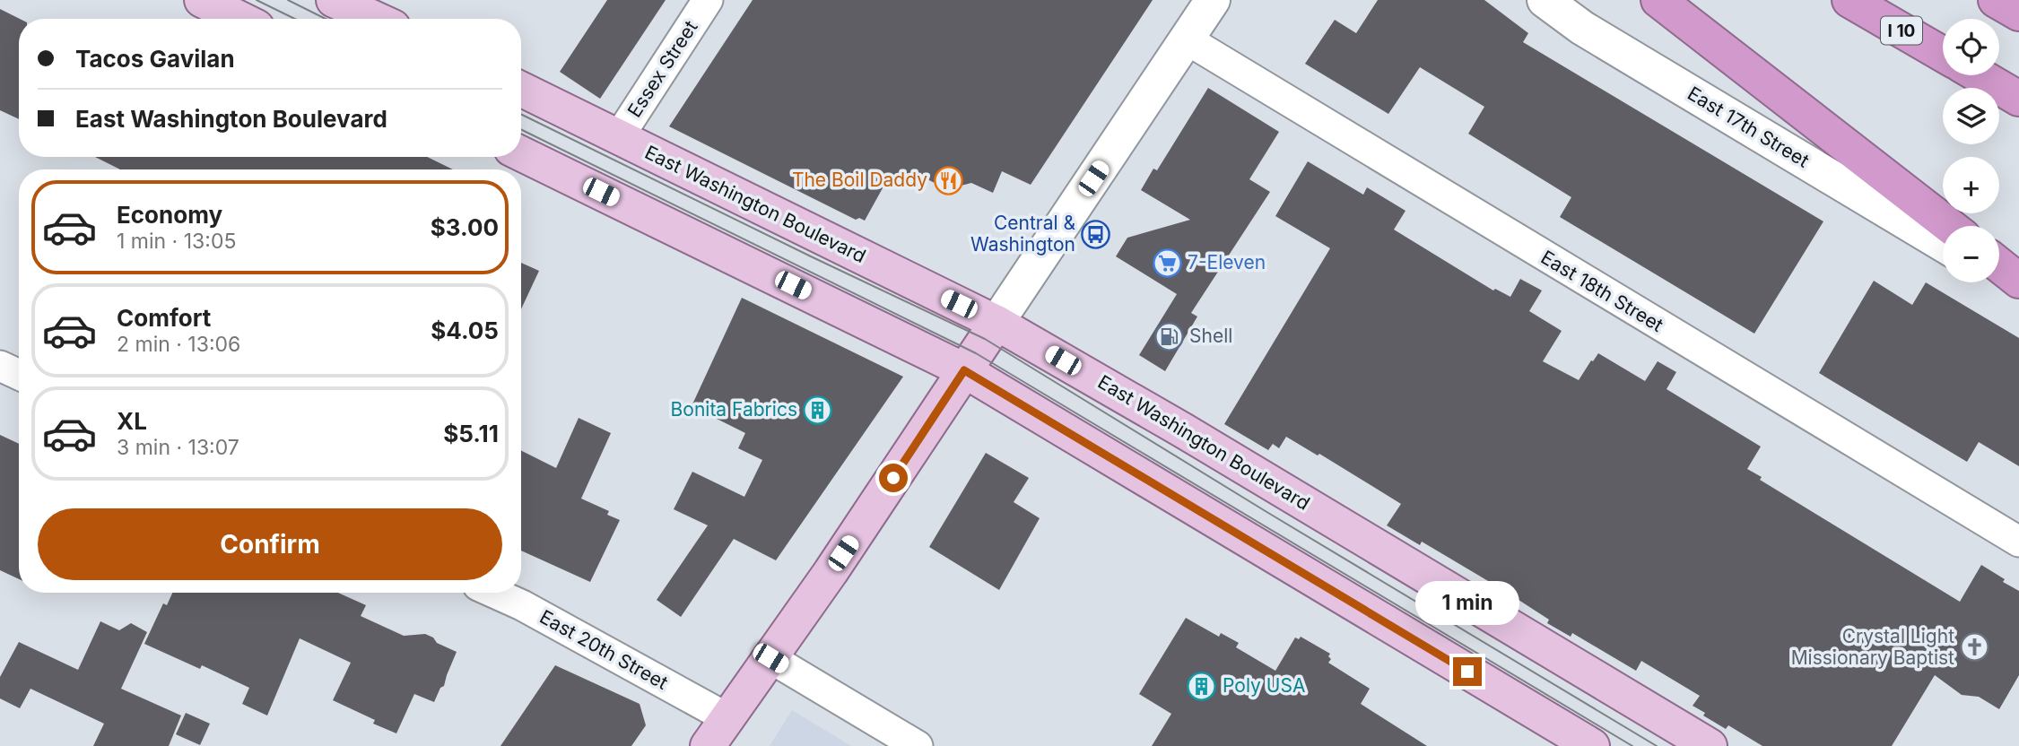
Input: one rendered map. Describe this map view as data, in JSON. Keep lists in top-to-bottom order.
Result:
{
  "streets": {
    "highway": ["I 10"],
    "main road": ["East 17th Street", "East Washington Boulevard"],
    "street": ["Essex Street", "East 18th Street", "East 20th Street"]
  },
  "crossings": [
    ["Essex Street", "East Washington Boulevard"]
  ],
  "places": {
    "restaurant": ["The Boil Daddy"],
    "bus stop": ["Central & Washington"],
    "supermarket": ["7-Eleven"],
    "fuel station": ["Shell"],
    "building": ["Bonita Fabrics", "Poly USA"],
    "church": ["Crystal Light Missionary Baptist"]
  },
  "page": {
    "map_buttons": ["+", "−"],
    "banner": ["Tacos Gavilan", "East Washington Boulevard"],
    "list": [
      {
        "name": "Economy",
        "note": "1 min · 13:05",
        "value": "$3.00"
      },
      {
        "name": "Comfort",
        "note": "2 min · 13:06",
        "value": "$4.05"
      },
      {
        "name": "XL",
        "note": "3 min · 13:07",
        "value": "$5.11"
      }
    ],
    "buttons": "Confirm",
    "bubble": "1 min"
  }
}
